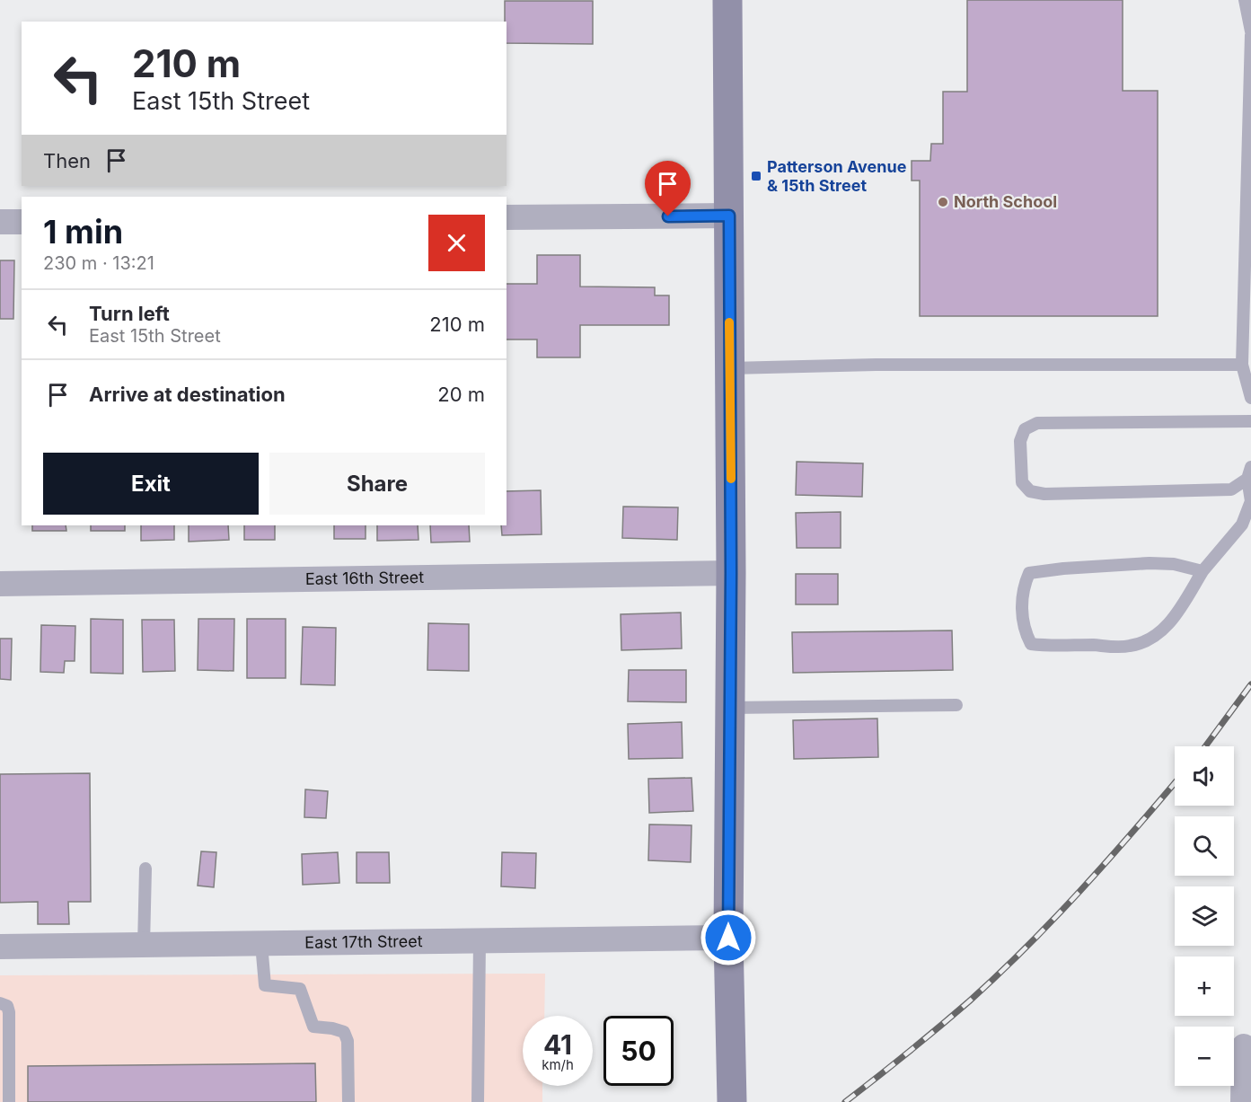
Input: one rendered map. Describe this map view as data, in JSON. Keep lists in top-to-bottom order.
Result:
{
  "streets": {
    "street": ["East 16th Street", "East 17th Street"]
  },
  "places": {
    "transit": ["Patterson Avenue & 15th Street"],
    "other": ["North School"]
  },
  "page": {
    "turn": ["210 m", "East 15th Street"],
    "then": "Then",
    "heading": ["1 min", "230 m · 13:21"],
    "list": [
      {
        "name": "Turn left",
        "note": "East 15th Street",
        "value": "210 m"
      },
      {
        "name": "Arrive at destination",
        "value": "20 m"
      }
    ],
    "buttons": ["Exit", "Share"],
    "map_buttons": ["+", "−"],
    "speed": "41 km/h",
    "limit": "50"
  }
}
